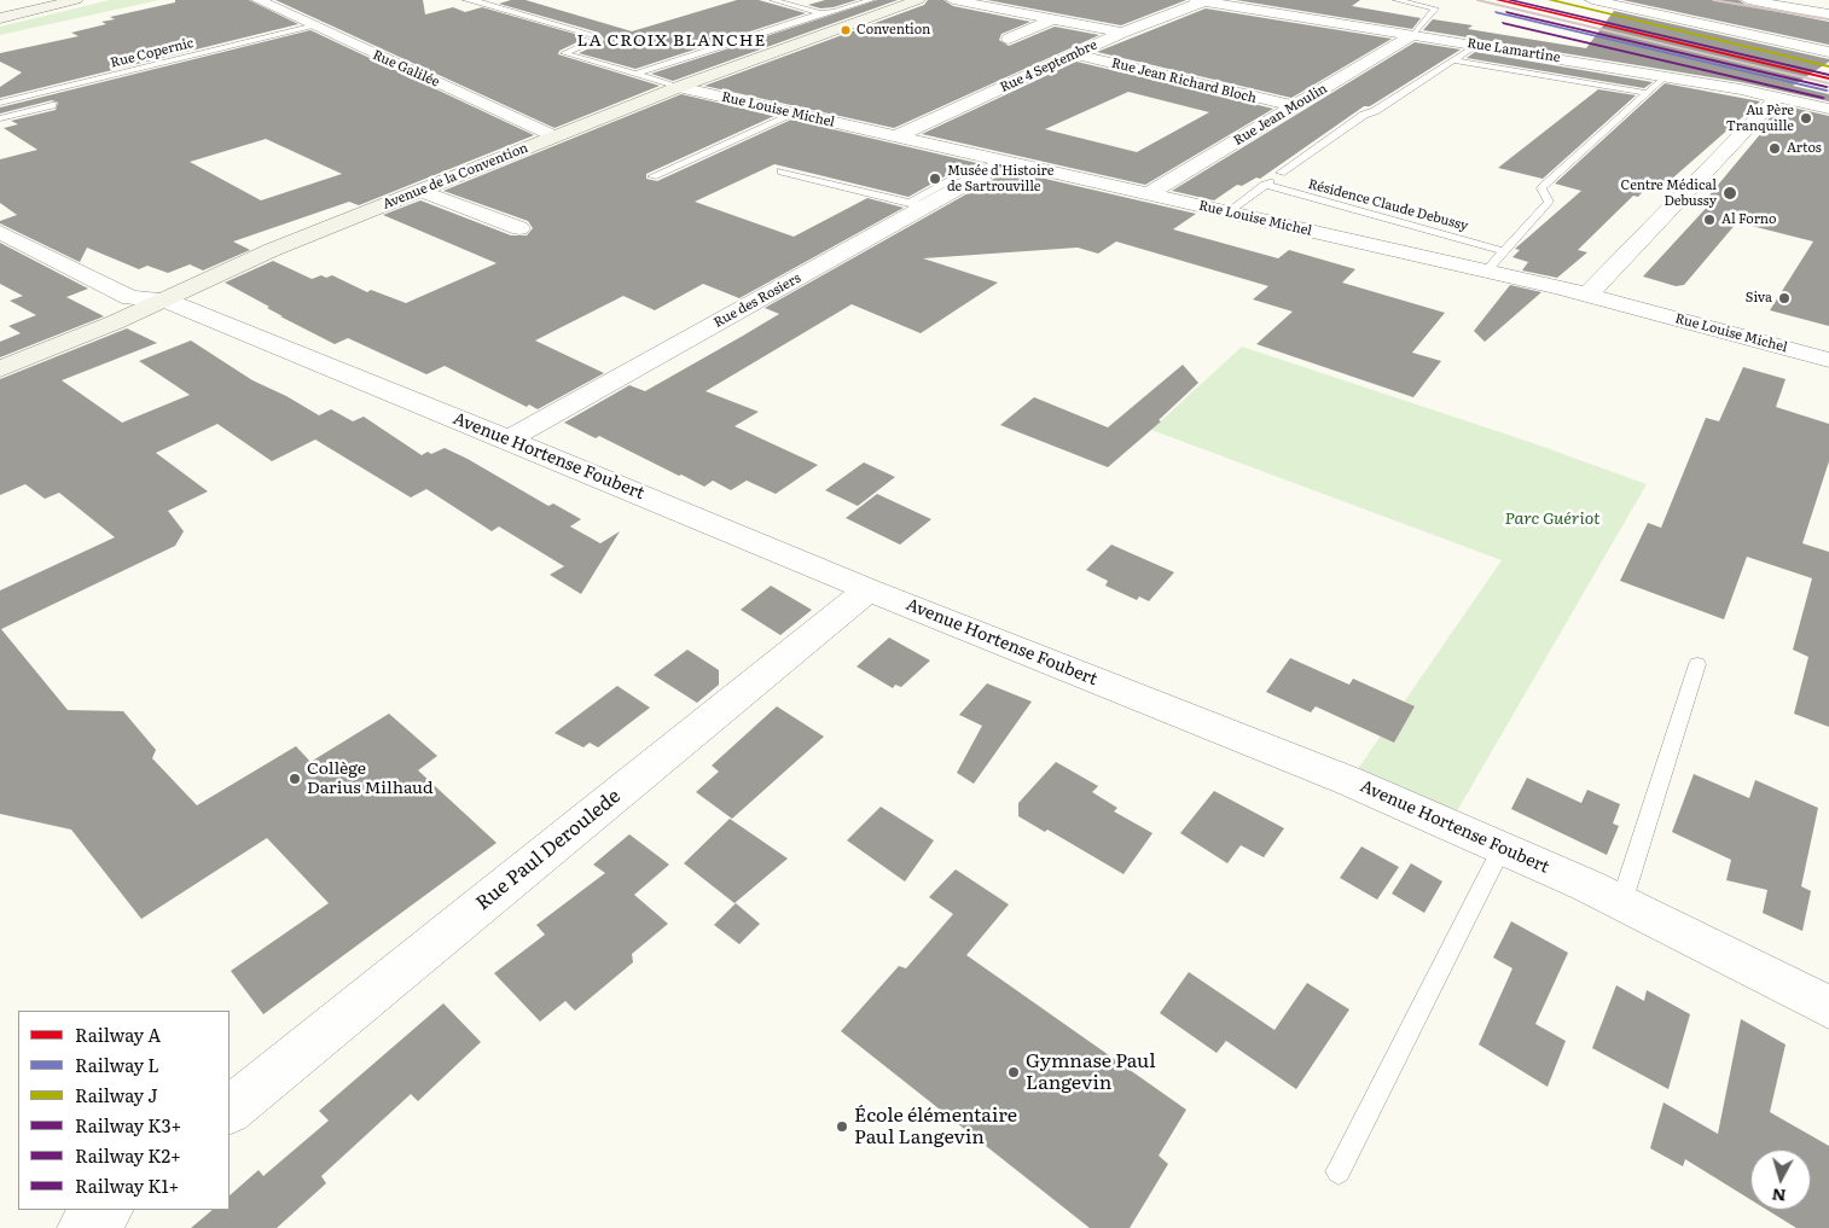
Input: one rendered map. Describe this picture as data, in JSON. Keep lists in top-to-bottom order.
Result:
{
  "streets": {
    "street": [
      "Rue Lamartine",
      "Rue 4 Septembre",
      "Rue Galilée",
      "Rue Jean Richard Bloch",
      "Rue Louise Michel",
      "Rue Jean Moulin",
      "Avenue de la Convention",
      "Rue des Rosiers",
      "Avenue Hortense Foubert",
      "Rue Paul Deroulede"
    ],
    "lane": ["Rue Copernic", "Résidence Claude Debussy"]
  },
  "crossings": [
    ["Rue Lamartine", "Rue 4 Septembre"],
    ["Rue Lamartine", "Rue Jean Moulin"],
    ["Rue Lamartine", "Résidence Claude Debussy"],
    ["Rue Copernic", "Rue Galilée"],
    ["Rue 4 Septembre", "Rue Jean Richard Bloch"],
    ["Rue 4 Septembre", "Rue Louise Michel"],
    ["Rue Galilée", "Avenue de la Convention"],
    ["Rue Jean Richard Bloch", "Rue Jean Moulin"],
    ["Rue Louise Michel", "Rue Jean Moulin"],
    ["Rue Louise Michel", "Avenue de la Convention"],
    ["Rue Louise Michel", "Résidence Claude Debussy"],
    ["Rue Louise Michel", "Rue des Rosiers"],
    ["Avenue de la Convention", "Avenue Hortense Foubert"],
    ["Rue des Rosiers", "Avenue Hortense Foubert"],
    ["Avenue Hortense Foubert", "Rue Paul Deroulede"]
  ],
  "districts": ["LA CROIX BLANCHE"],
  "parks": ["Parc Guériot"],
  "places": [
    "Convention",
    "Au Père Tranquille",
    "Artos",
    "Musée d'Histoire de Sartrouville",
    "Centre Médical Debussy",
    "Al Forno",
    "Siva",
    "Collège Darius Milhaud",
    "Gymnase Paul Langevin",
    "École élémentaire Paul Langevin"
  ],
  "lines": [
    "rail line A",
    "rail line J",
    "rail line K3+",
    "rail line L",
    "rail line K2+",
    "rail line K1+"
  ],
  "legend": [
    "Railway A",
    "Railway L",
    "Railway J",
    "Railway K3+",
    "Railway K2+",
    "Railway K1+"
  ],
  "north": "bottom"
}
